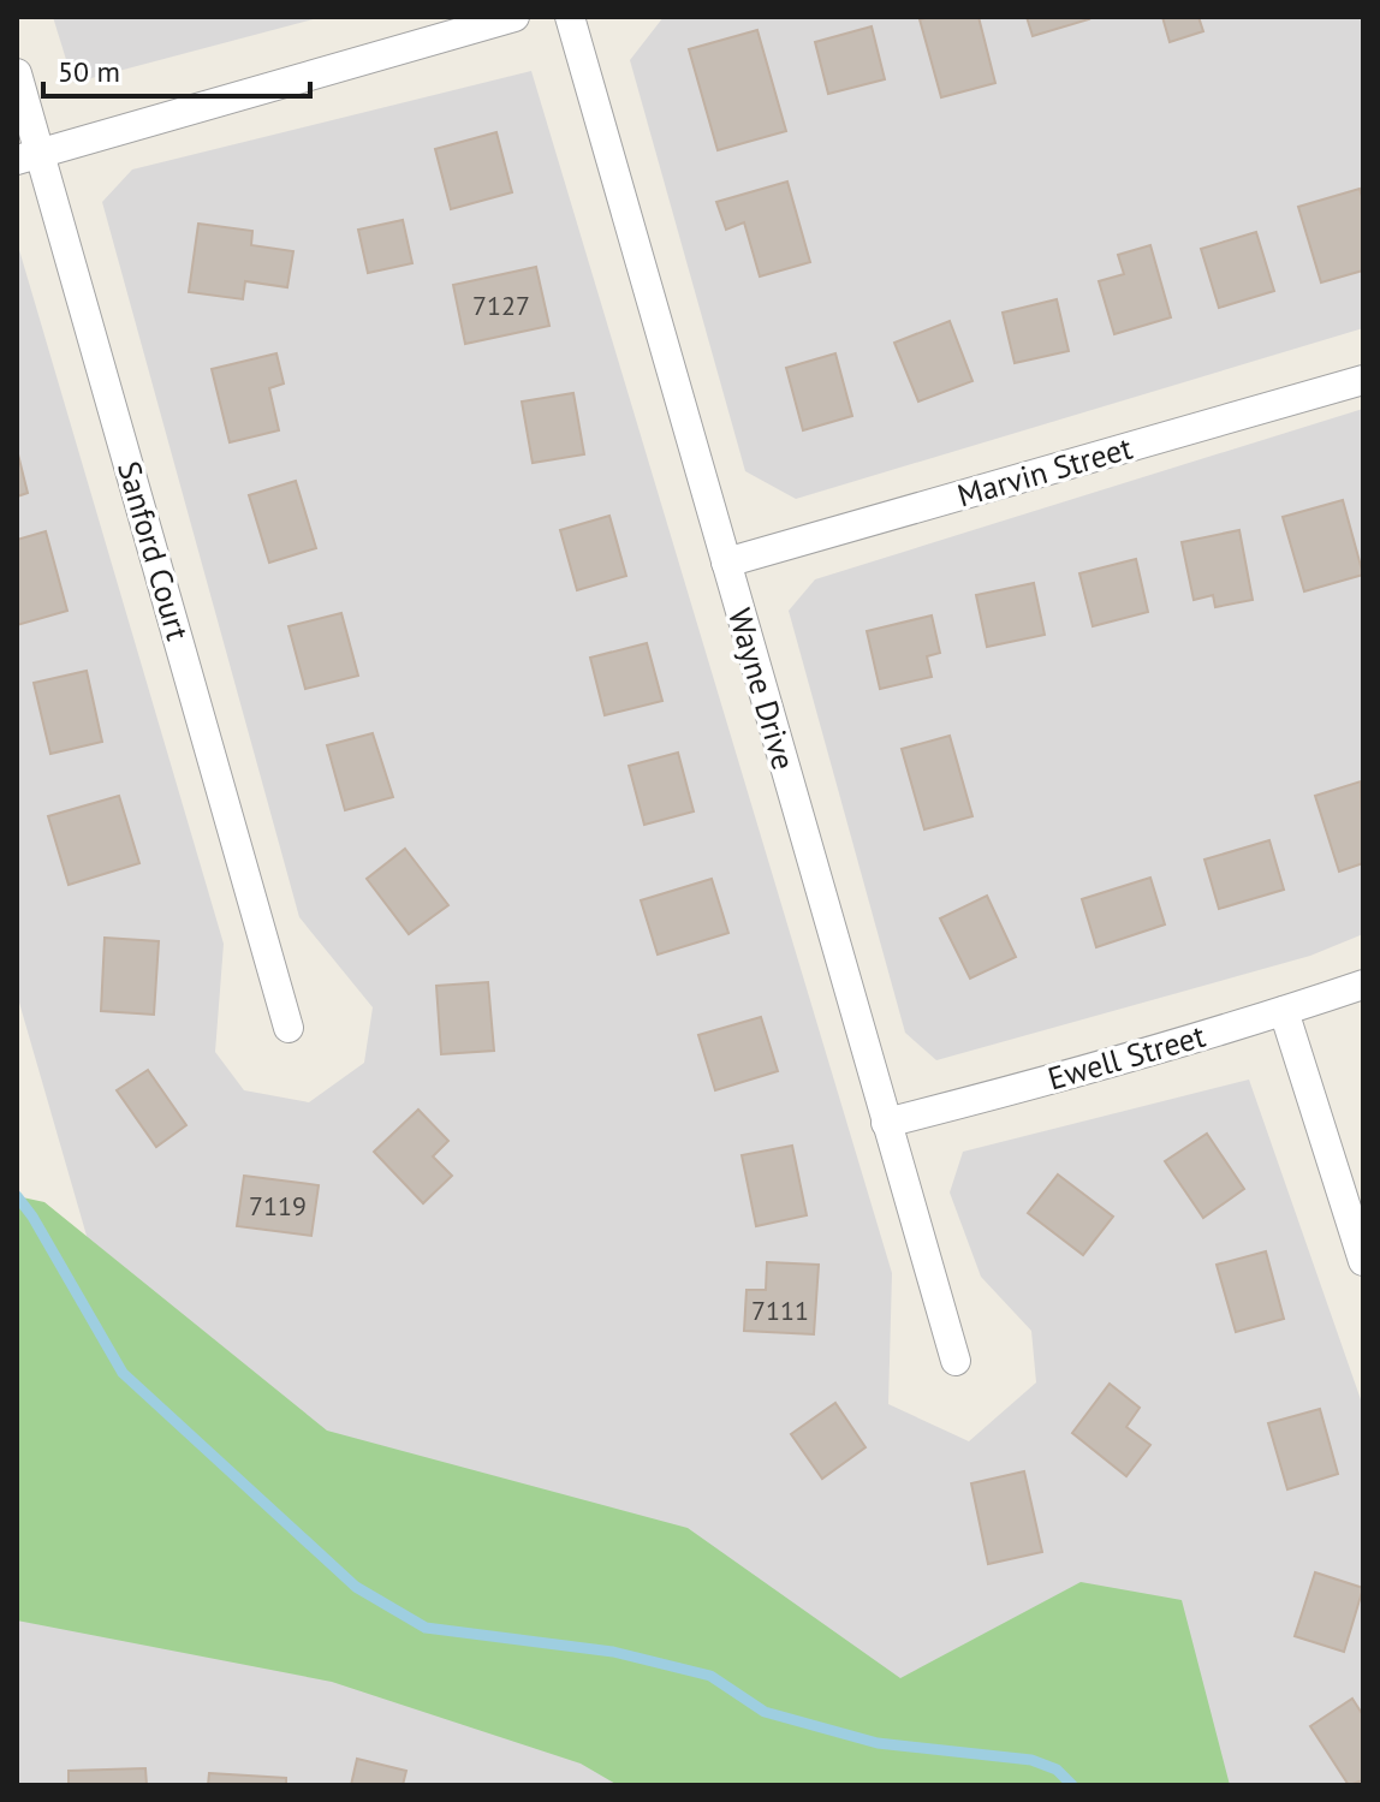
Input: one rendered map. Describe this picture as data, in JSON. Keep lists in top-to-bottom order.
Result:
{
  "streets": {
    "street": [
      "Marvin Street",
      "Sanford Court",
      "Wayne Drive",
      "Ewell Street"
    ]
  },
  "crossings": [
    ["Marvin Street", "Wayne Drive"],
    ["Wayne Drive", "Ewell Street"]
  ],
  "house_numbers": ["7127", "7119", "7111"],
  "scale_bar": "50 m"
}
